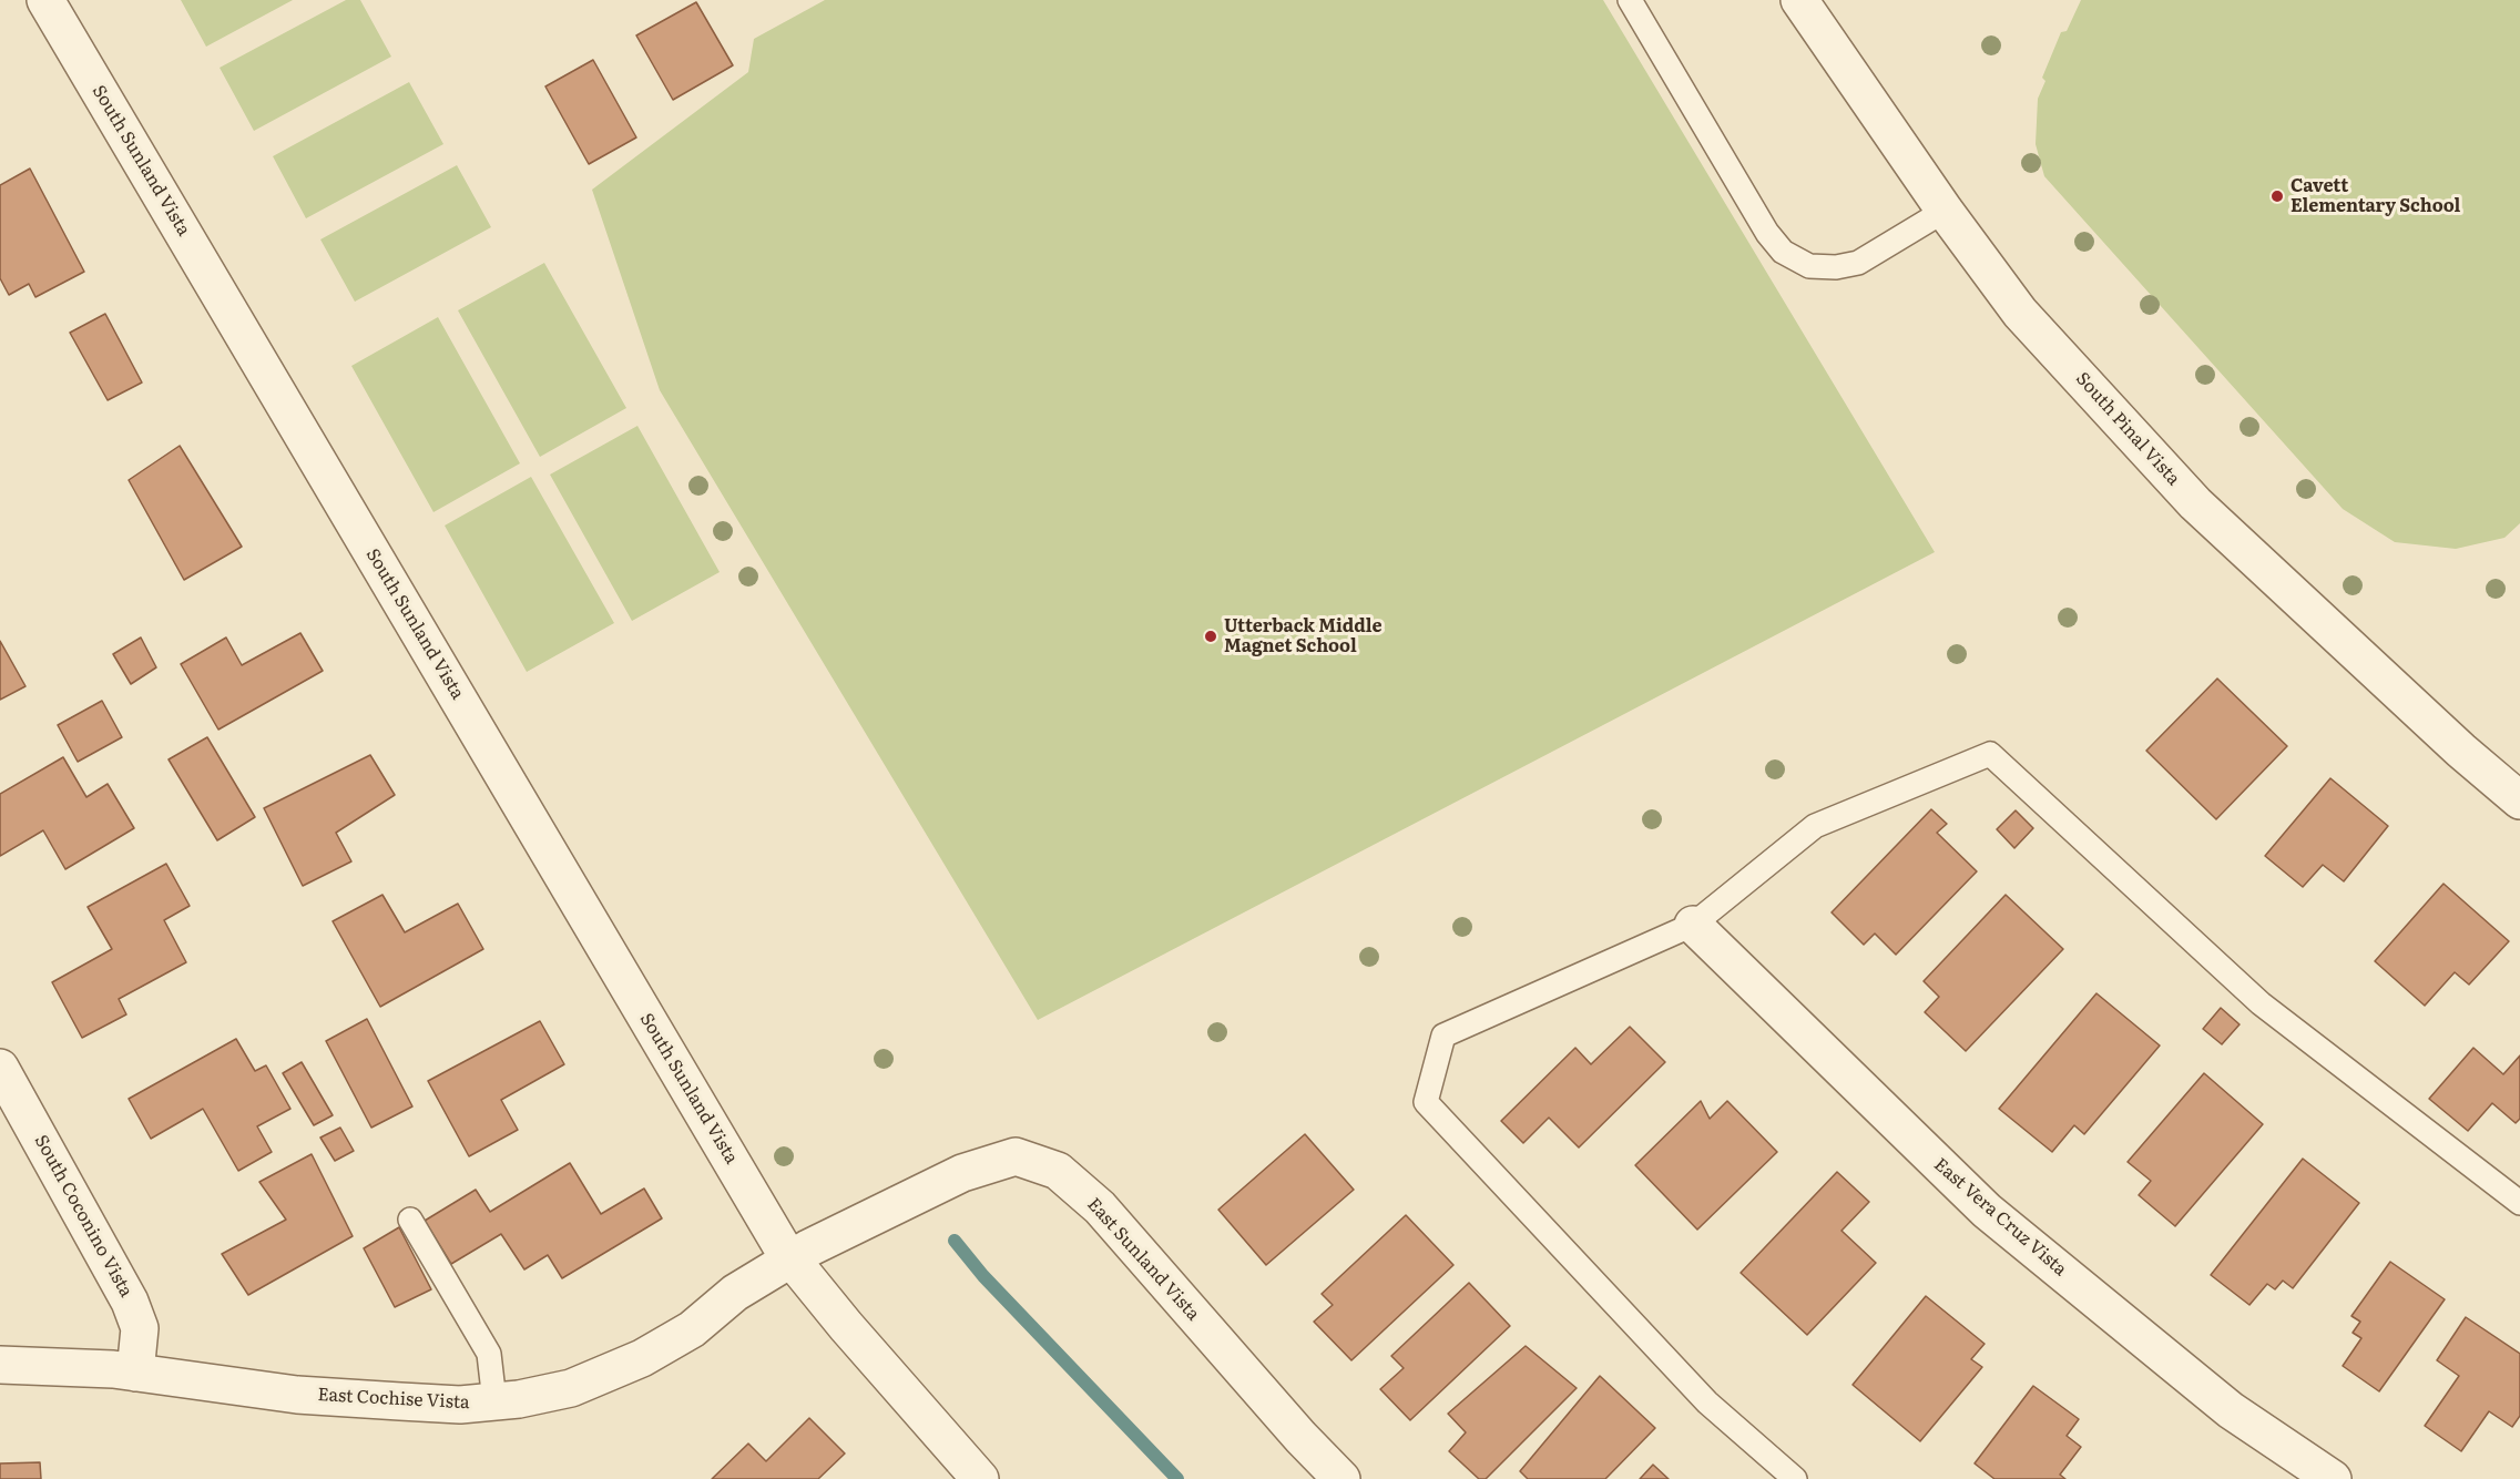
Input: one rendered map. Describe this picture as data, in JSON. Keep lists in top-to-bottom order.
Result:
{
  "streets": {
    "street": [
      "South Sunland Vista",
      "South Pinal Vista",
      "South Coconino Vista",
      "East Vera Cruz Vista",
      "East Sunland Vista",
      "East Cochise Vista"
    ]
  },
  "crossings": [
    ["South Sunland Vista", "East Sunland Vista"],
    ["South Sunland Vista", "East Cochise Vista"],
    ["South Coconino Vista", "East Cochise Vista"],
    ["East Sunland Vista", "East Cochise Vista"]
  ],
  "places": ["Cavett Elementary School", "Utterback Middle Magnet School"]
}
